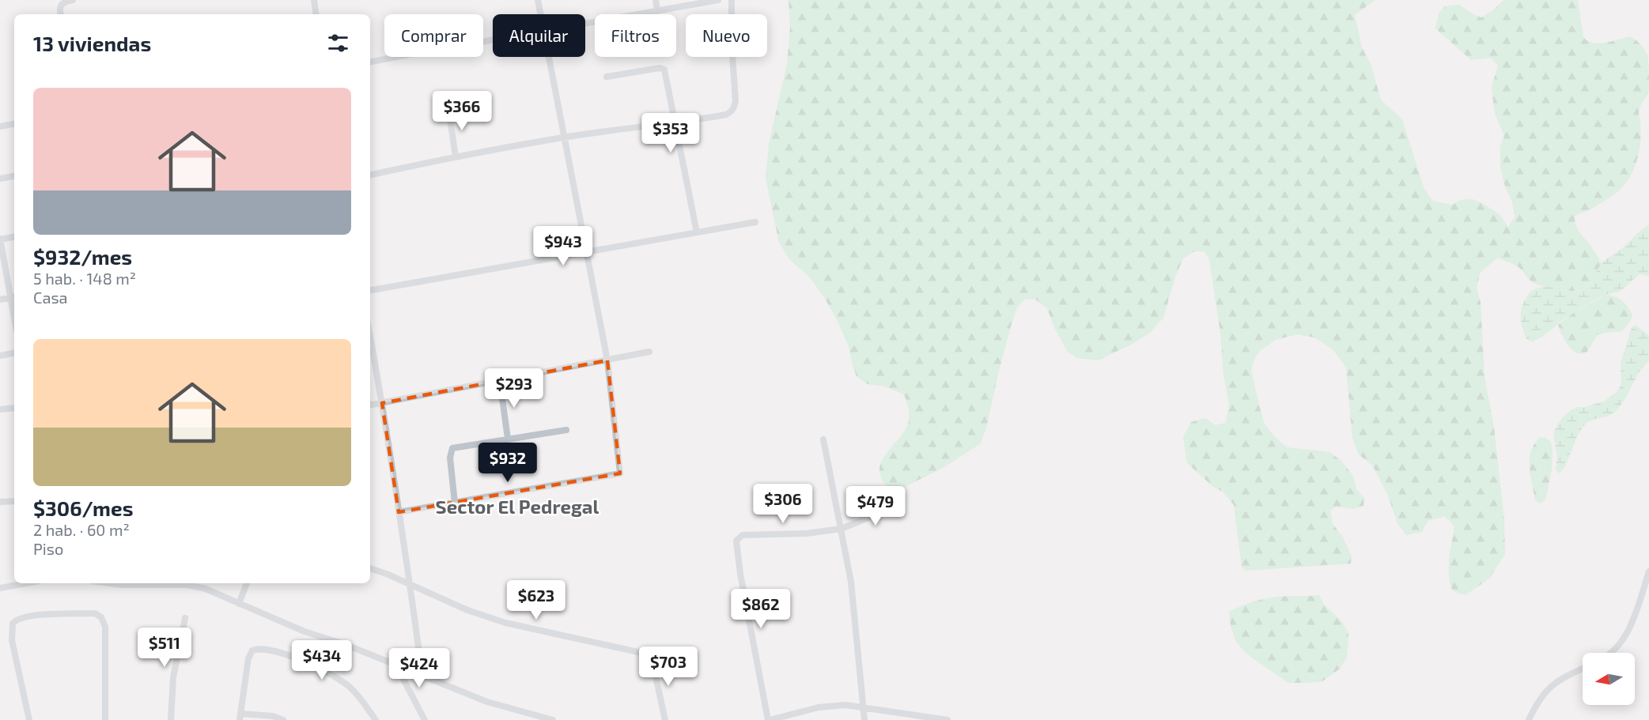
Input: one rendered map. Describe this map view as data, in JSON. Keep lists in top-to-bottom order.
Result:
{
  "districts": ["Sector El Pedregal"],
  "north": "left",
  "page": {
    "chip": [
      "Comprar",
      "Alquilar",
      "Filtros",
      "Nuevo"
    ],
    "heading": "13 viviendas",
    "list": [
      {
        "name": "$932/mes",
        "note": "5 hab. · 148 m² · Casa"
      },
      {
        "name": "$306/mes",
        "note": "2 hab. · 60 m² · Piso"
      }
    ],
    "price": [
      "$366",
      "$353",
      "$943",
      "$293",
      "$932",
      "$306",
      "$479",
      "$623",
      "$862",
      "$511",
      "$434",
      "$703",
      "$424"
    ]
  }
}
